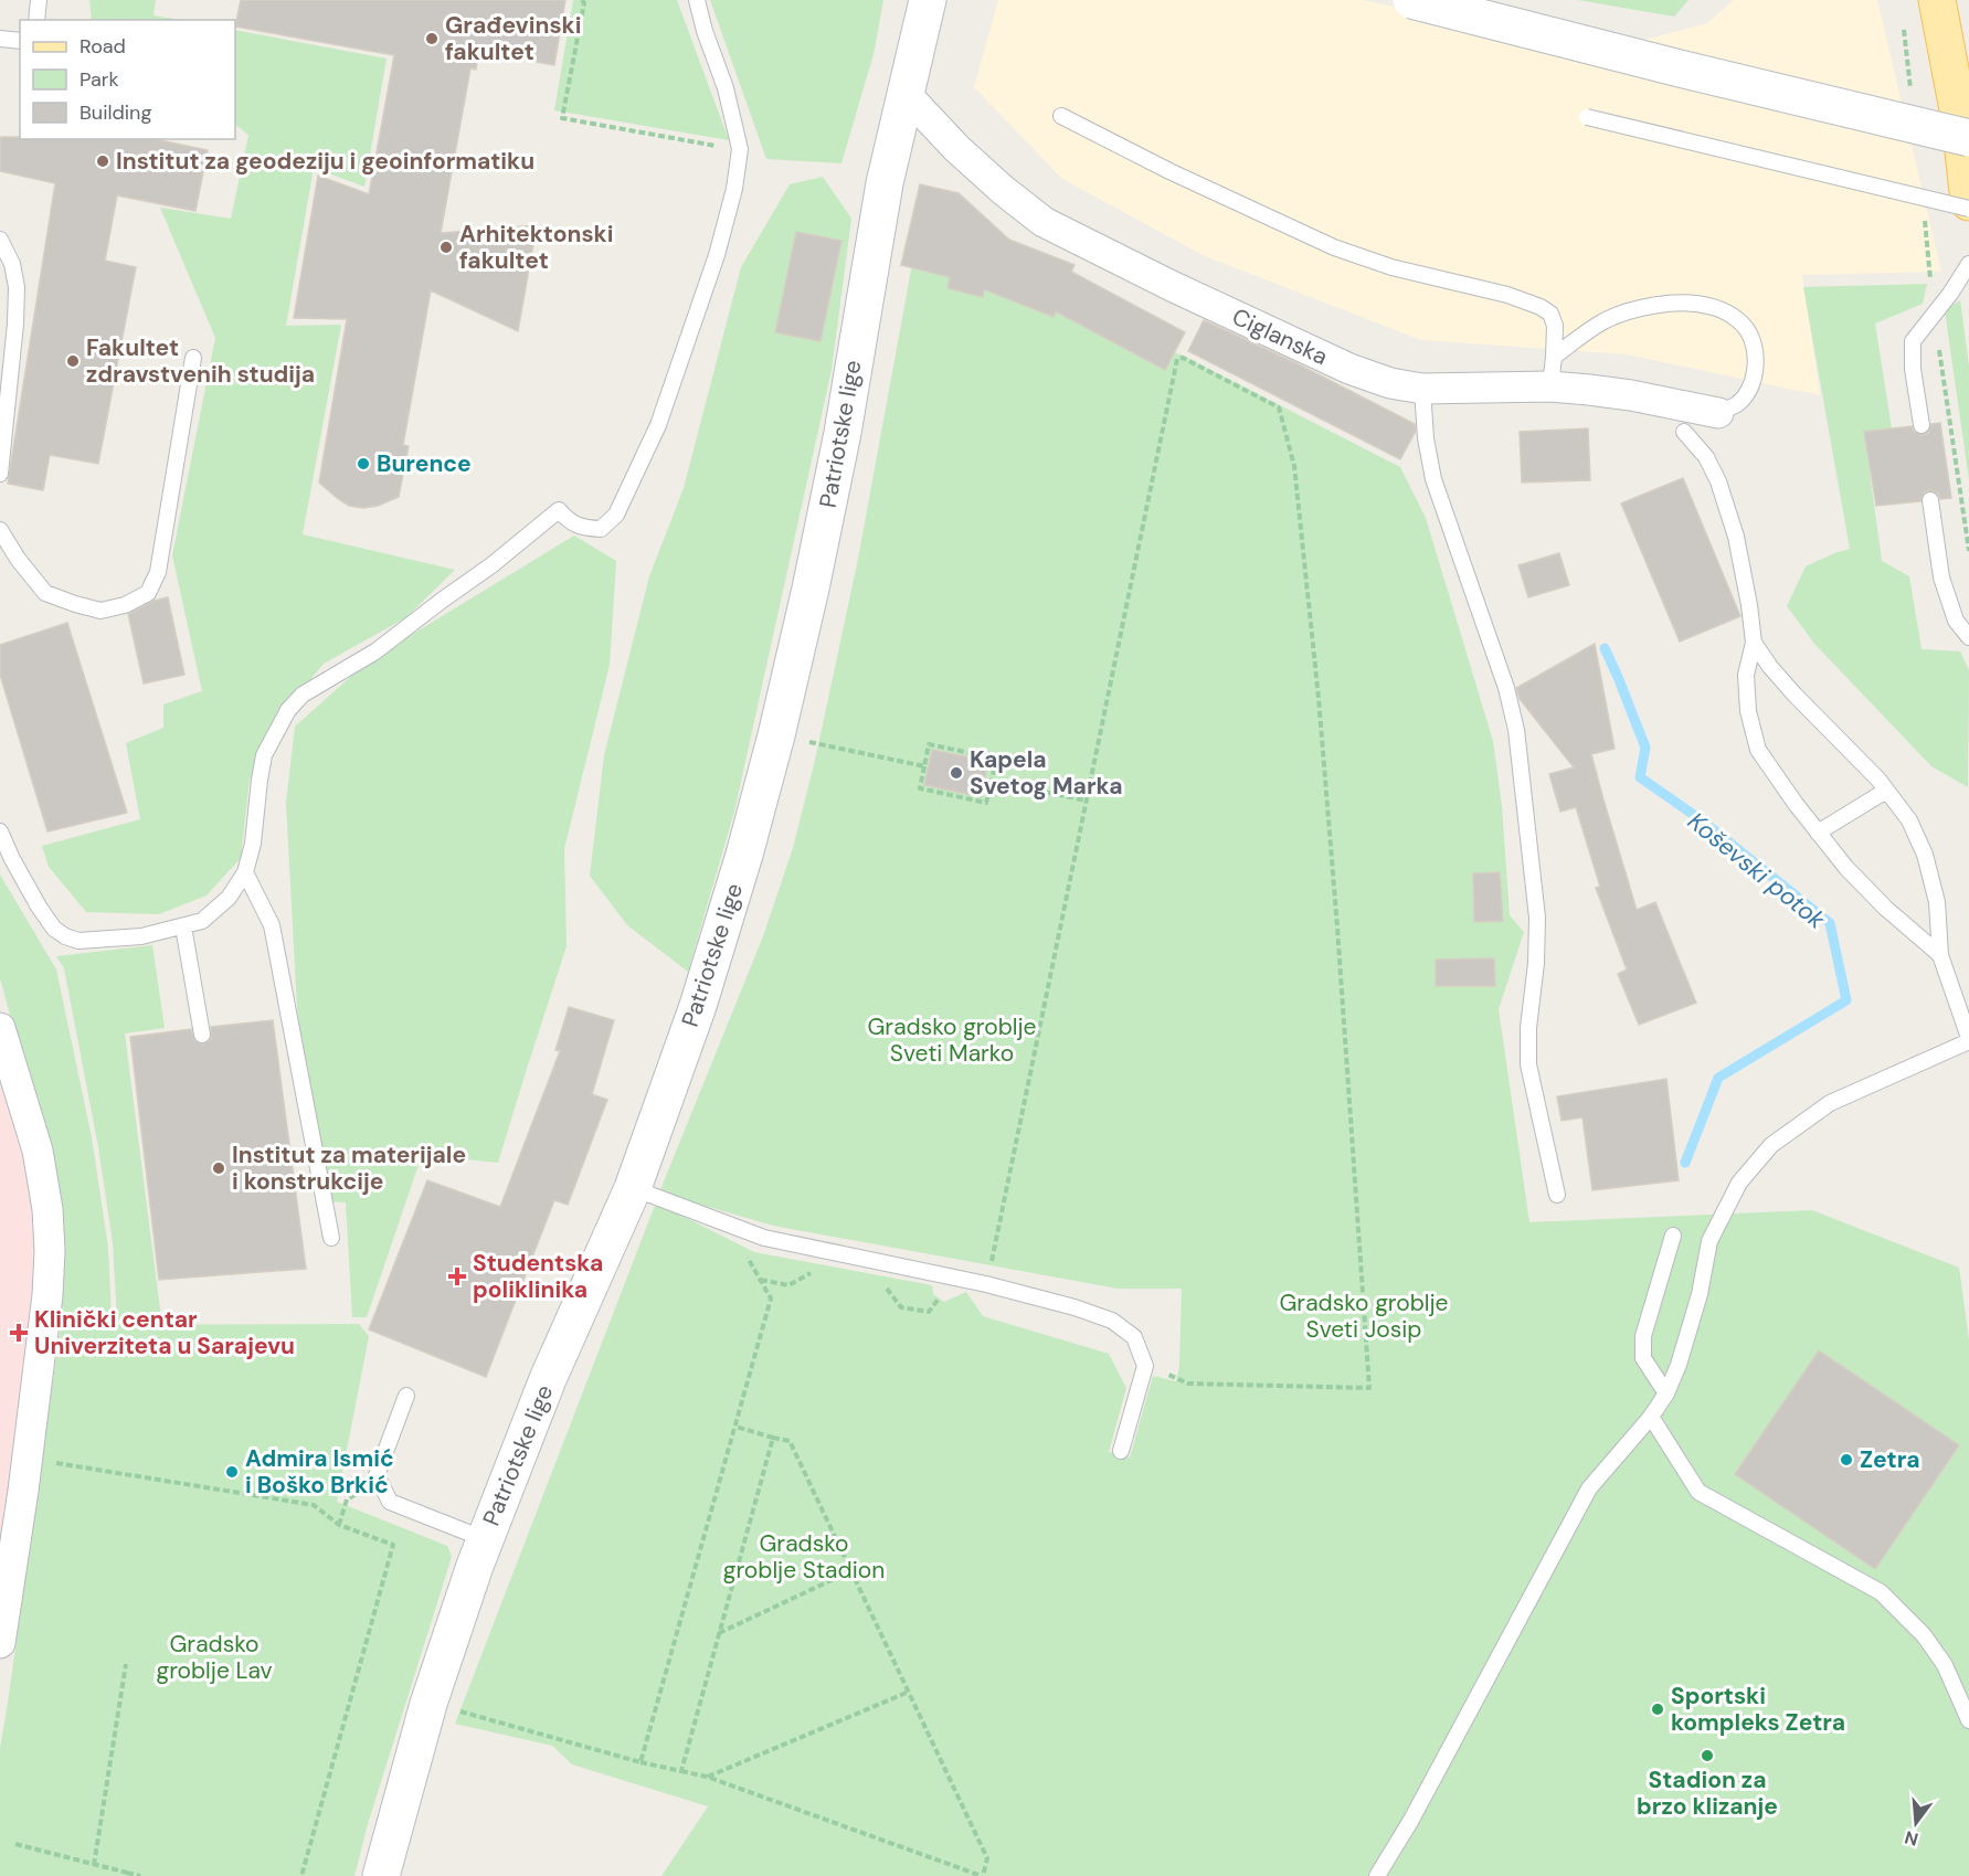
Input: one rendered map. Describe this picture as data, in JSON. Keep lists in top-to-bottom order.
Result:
{
  "streets": {
    "street": ["Ciglanska", "Patriotske lige"]
  },
  "crossings": [
    ["Ciglanska", "Patriotske lige"]
  ],
  "water": ["Koševski potok"],
  "parks": [
    "Gradsko groblje Sveti Marko",
    "Gradsko groblje Sveti Josip",
    "Gradsko groblje Stadion",
    "Gradsko groblje Lav"
  ],
  "places": {
    "other": [
      "Građevinski fakultet",
      "Institut za geodeziju i geoinformatiku",
      "Arhitektonski fakultet",
      "Fakultet zdravstvenih studija",
      "Burence",
      "Kapela Svetog Marka",
      "Institut za materijale i konstrukcije",
      "Zetra",
      "Admira Ismić i Boško Brkić",
      "Sportski kompleks Zetra",
      "Stadion za brzo klizanje"
    ],
    "health": ["Studentska poliklinika", "Klinički centar Univerziteta u Sarajevu"]
  },
  "legend": ["Road", "Park", "Building"],
  "north": "bottom"
}
